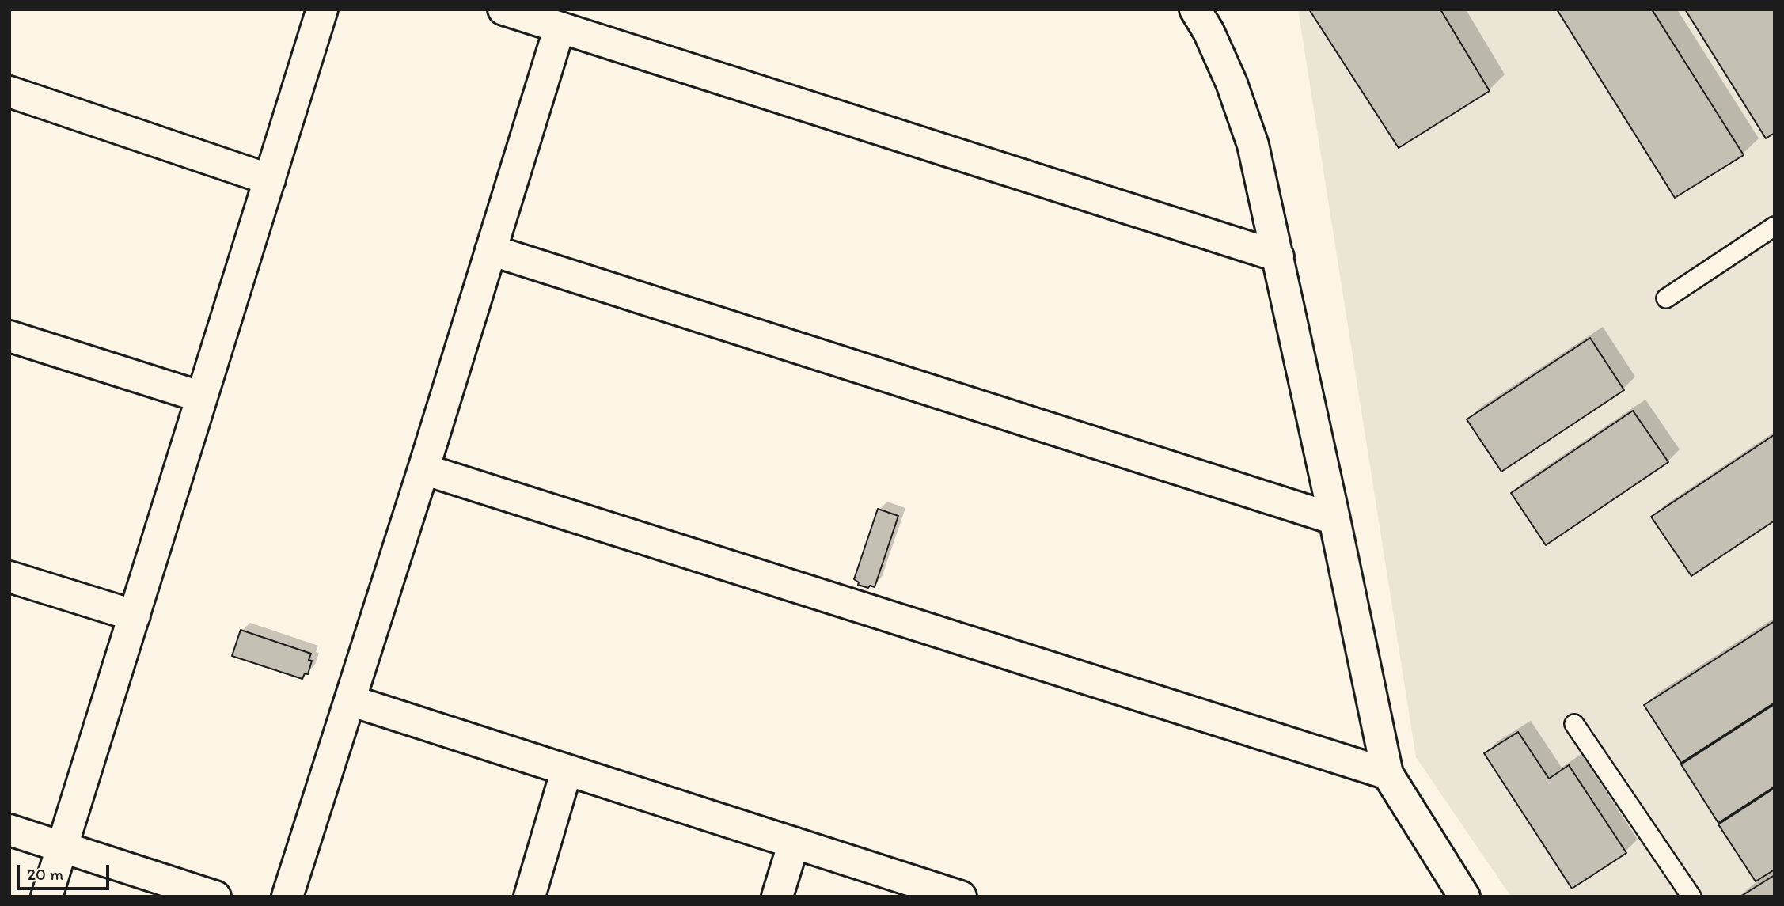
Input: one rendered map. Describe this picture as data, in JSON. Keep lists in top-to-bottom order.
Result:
{
  "scale_bar": "20 m"
}
